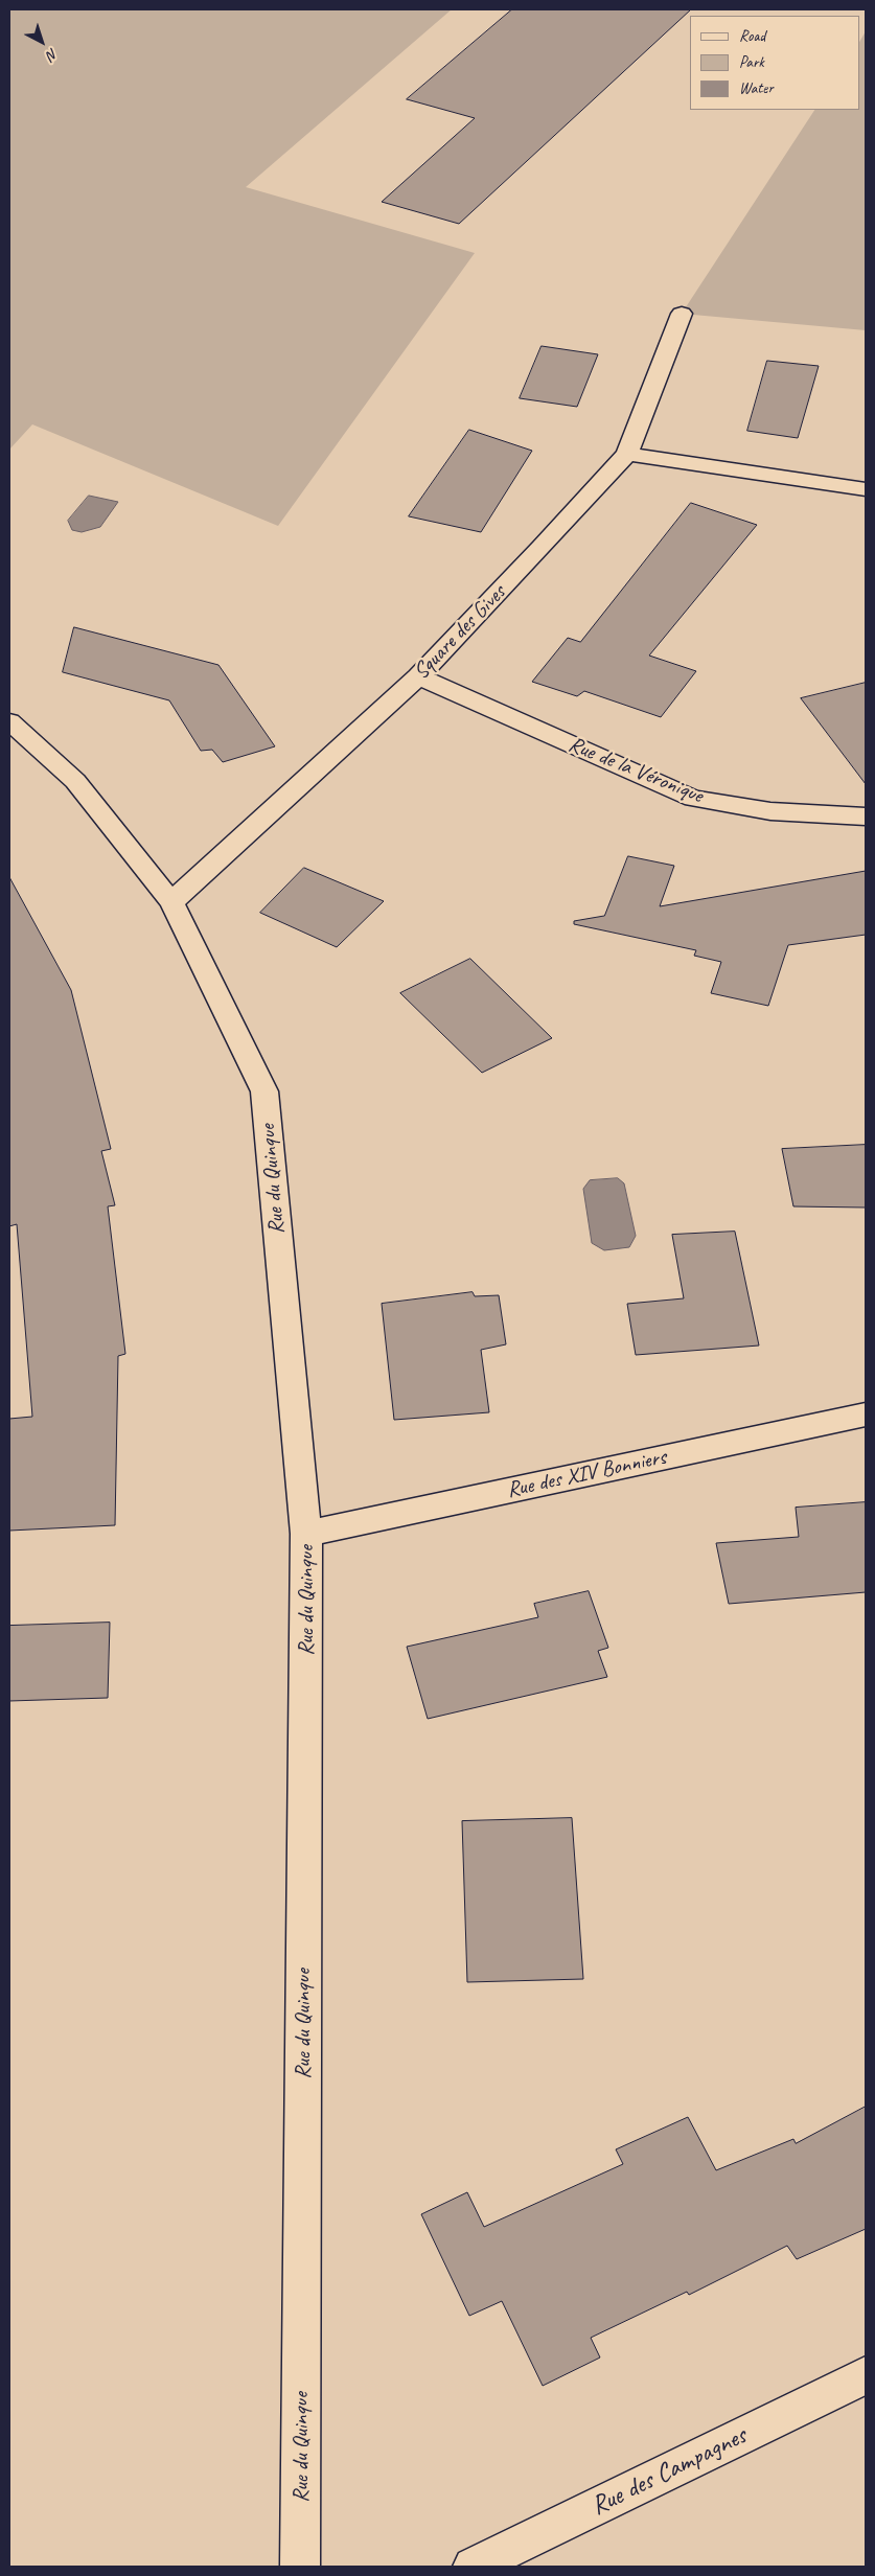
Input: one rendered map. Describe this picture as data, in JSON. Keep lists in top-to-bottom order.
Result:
{
  "streets": {
    "street": [
      "Square des Gives",
      "Rue de la Véronique",
      "Rue du Quinque",
      "Rue des XIV Bonniers",
      "Rue des Campagnes"
    ]
  },
  "crossings": [
    ["Square des Gives", "Rue de la Véronique"],
    ["Square des Gives", "Rue du Quinque"],
    ["Rue du Quinque", "Rue des XIV Bonniers"]
  ],
  "legend": ["Road", "Park", "Water"],
  "north": "bottom right"
}
